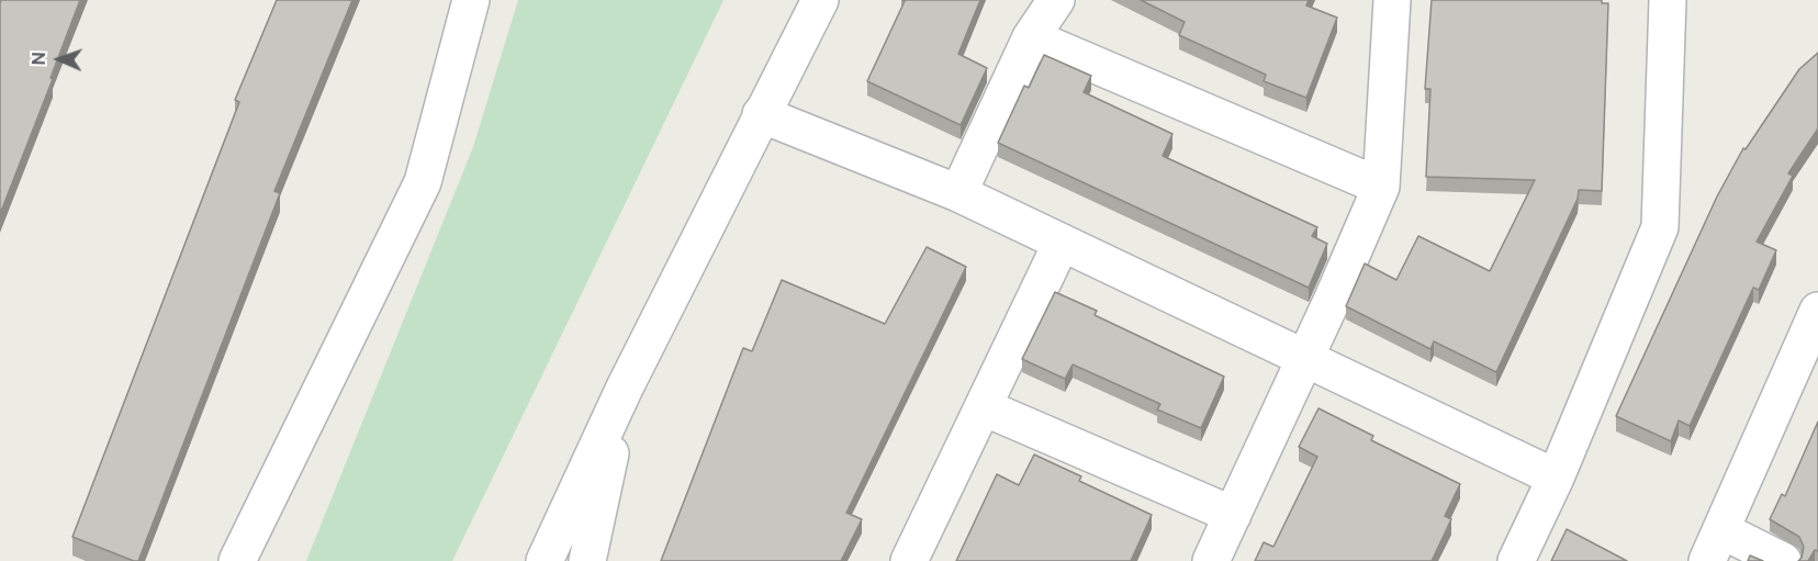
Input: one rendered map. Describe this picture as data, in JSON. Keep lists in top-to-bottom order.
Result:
{
  "north": "left"
}
